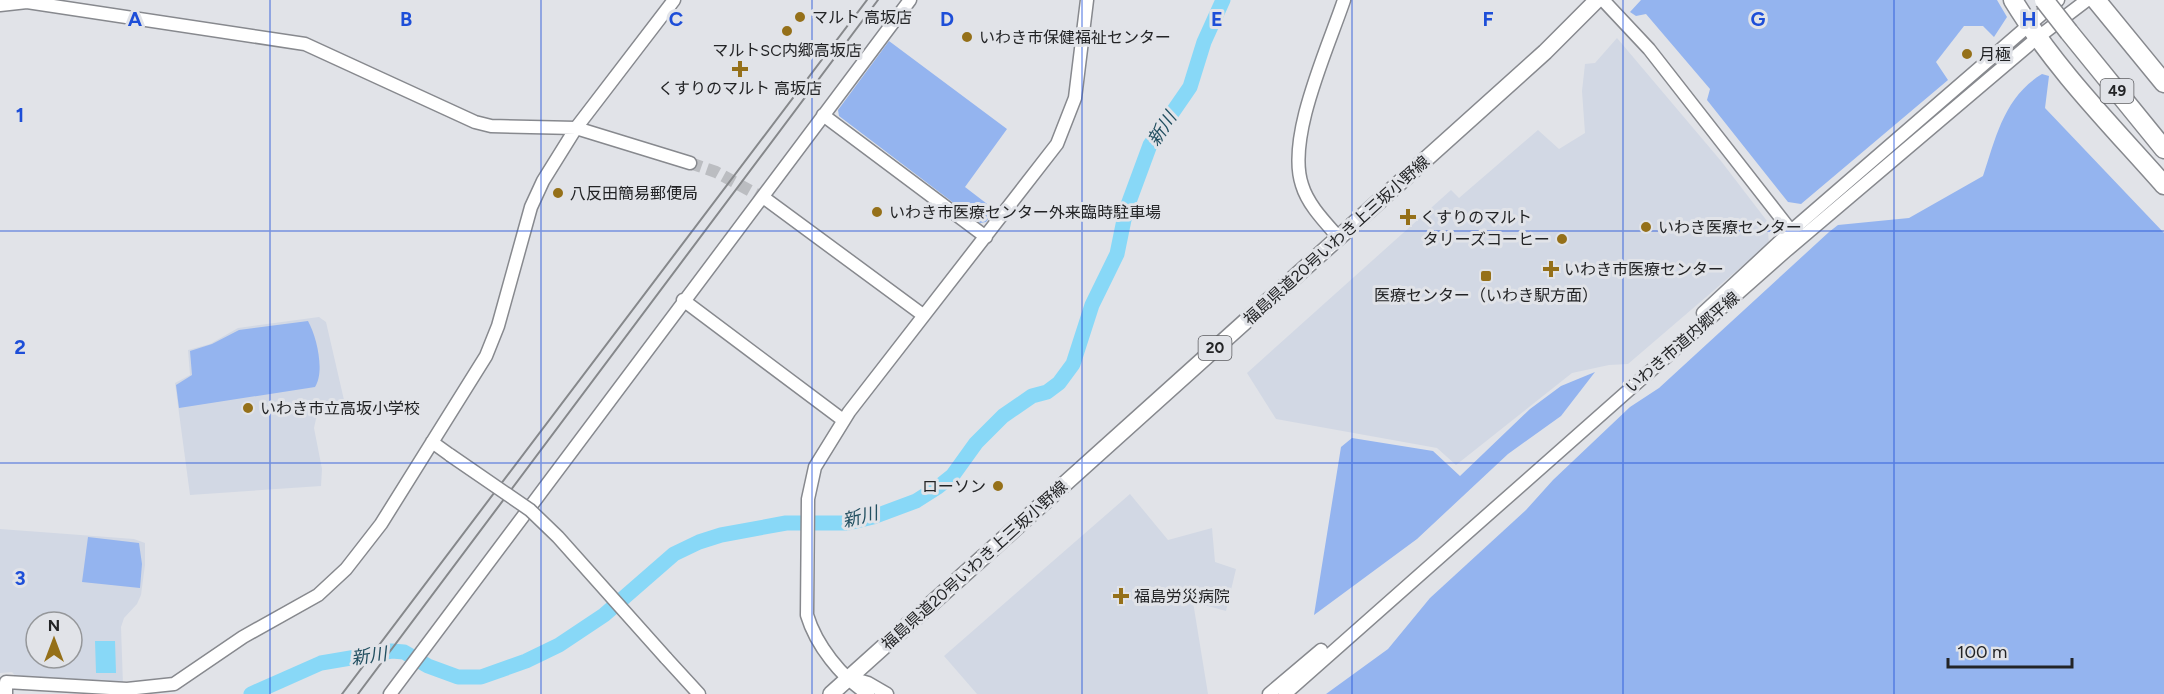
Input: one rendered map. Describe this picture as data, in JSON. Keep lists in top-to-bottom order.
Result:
{
  "streets": {
    "highway": ["49"],
    "main road": ["福島県道20号いわき上三坂小野線", "20"],
    "street": ["いわき市道内郷平線"]
  },
  "crossings": [
    ["49", "いわき市道内郷平線"]
  ],
  "water": ["新川"],
  "places": {
    "other": [
      "マルト 高坂店",
      "マルトSC内郷高坂店",
      "いわき市保健福祉センター",
      "月極",
      "八反田簡易郵便局",
      "いわき市医療センター外来臨時駐車場",
      "いわき医療センター",
      "タリーズコーヒー",
      "いわき市立高坂小学校",
      "ローソン"
    ],
    "health": [
      "くすりのマルト 高坂店",
      "くすりのマルト",
      "いわき市医療センター",
      "福島労災病院"
    ],
    "transit": ["医療センター（いわき駅方面）"]
  },
  "scale_bar": "100 m",
  "north": "top",
  "grid": {
    "columns": [
      "A",
      "B",
      "C",
      "D",
      "E",
      "F",
      "G",
      "H"
    ],
    "rows": ["1", "2", "3"]
  }
}
